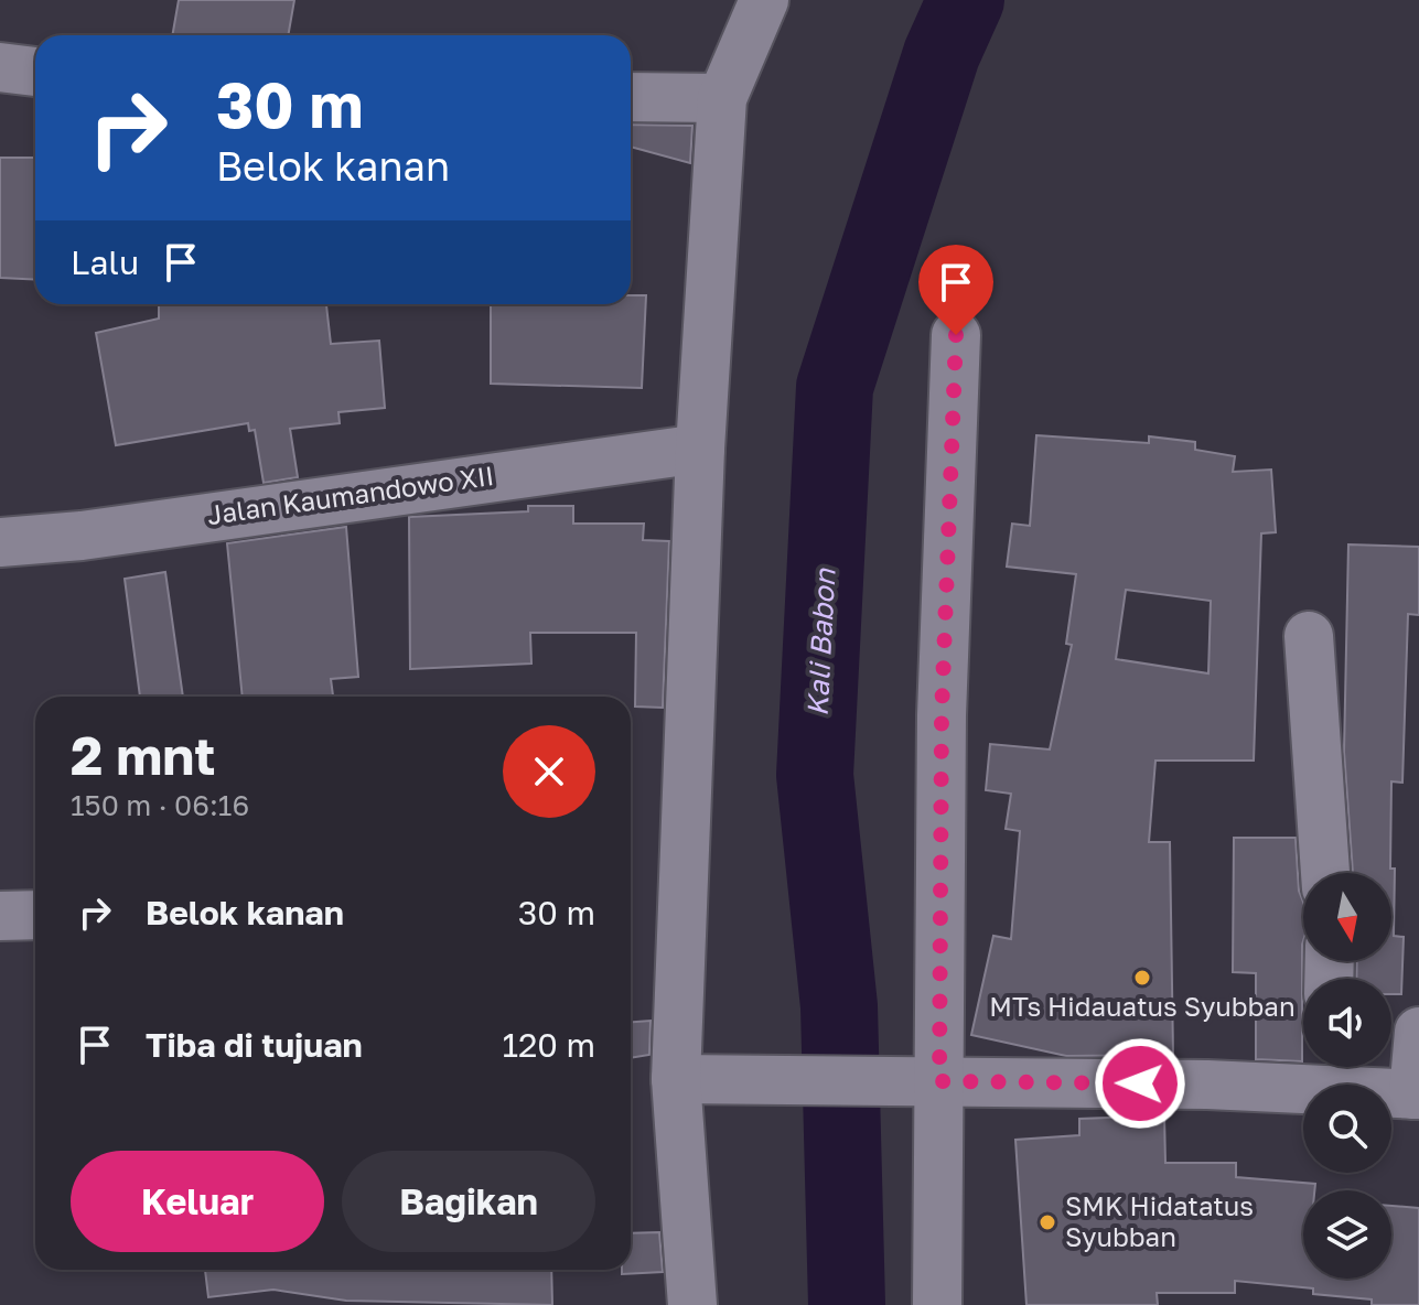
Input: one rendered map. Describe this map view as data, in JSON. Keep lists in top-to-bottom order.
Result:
{
  "streets": {
    "street": ["Jalan Kaumandowo XII"]
  },
  "water": ["Kali Babon"],
  "places": ["MTs Hidauatus Syubban", "SMK Hidatatus Syubban"],
  "north": "bottom",
  "page": {
    "turn": ["30 m", "Belok kanan"],
    "then": "Lalu",
    "heading": ["2 mnt", "150 m · 06:16"],
    "list": [
      {
        "name": "Belok kanan",
        "value": "30 m"
      },
      {
        "name": "Tiba di tujuan",
        "value": "120 m"
      }
    ],
    "buttons": ["Keluar", "Bagikan"]
  }
}
